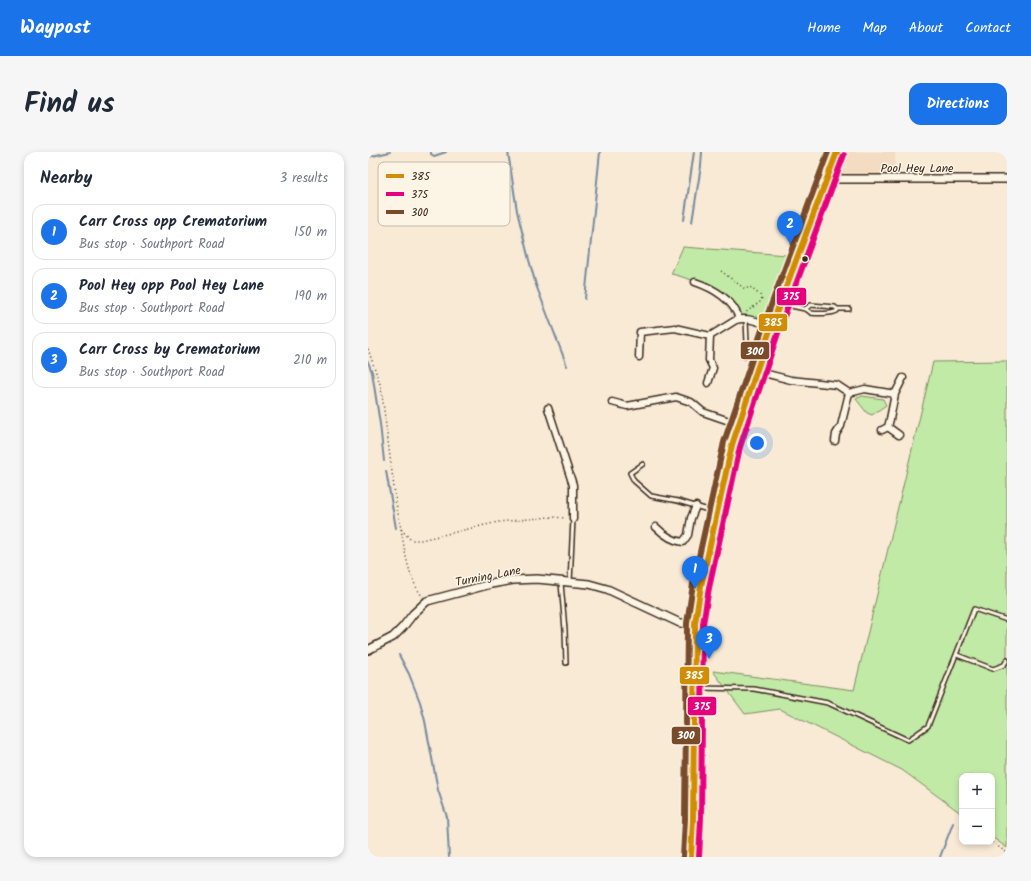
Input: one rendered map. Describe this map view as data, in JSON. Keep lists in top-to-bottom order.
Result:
{
  "streets": {
    "street": ["Pool Hey Lane", "Turning Lane"]
  },
  "lines": ["transit line 385", "transit line 300", "transit line 375"],
  "legend": ["385", "375", "300"],
  "page": {
    "header": "Waypost",
    "nav": [
      "Home",
      "Map",
      "About",
      "Contact"
    ],
    "title": "Find us",
    "buttons": "Directions",
    "heading": ["Nearby", "3 results"],
    "list": [
      {
        "mark": "1",
        "name": "Carr Cross opp Crematorium",
        "note": "Bus stop · Southport Road",
        "value": "150 m"
      },
      {
        "mark": "2",
        "name": "Pool Hey opp Pool Hey Lane",
        "note": "Bus stop · Southport Road",
        "value": "190 m"
      },
      {
        "mark": "3",
        "name": "Carr Cross by Crematorium",
        "note": "Bus stop · Southport Road",
        "value": "210 m"
      }
    ],
    "pins": ["2", "1", "3"],
    "map_buttons": ["+", "−"]
  }
}
